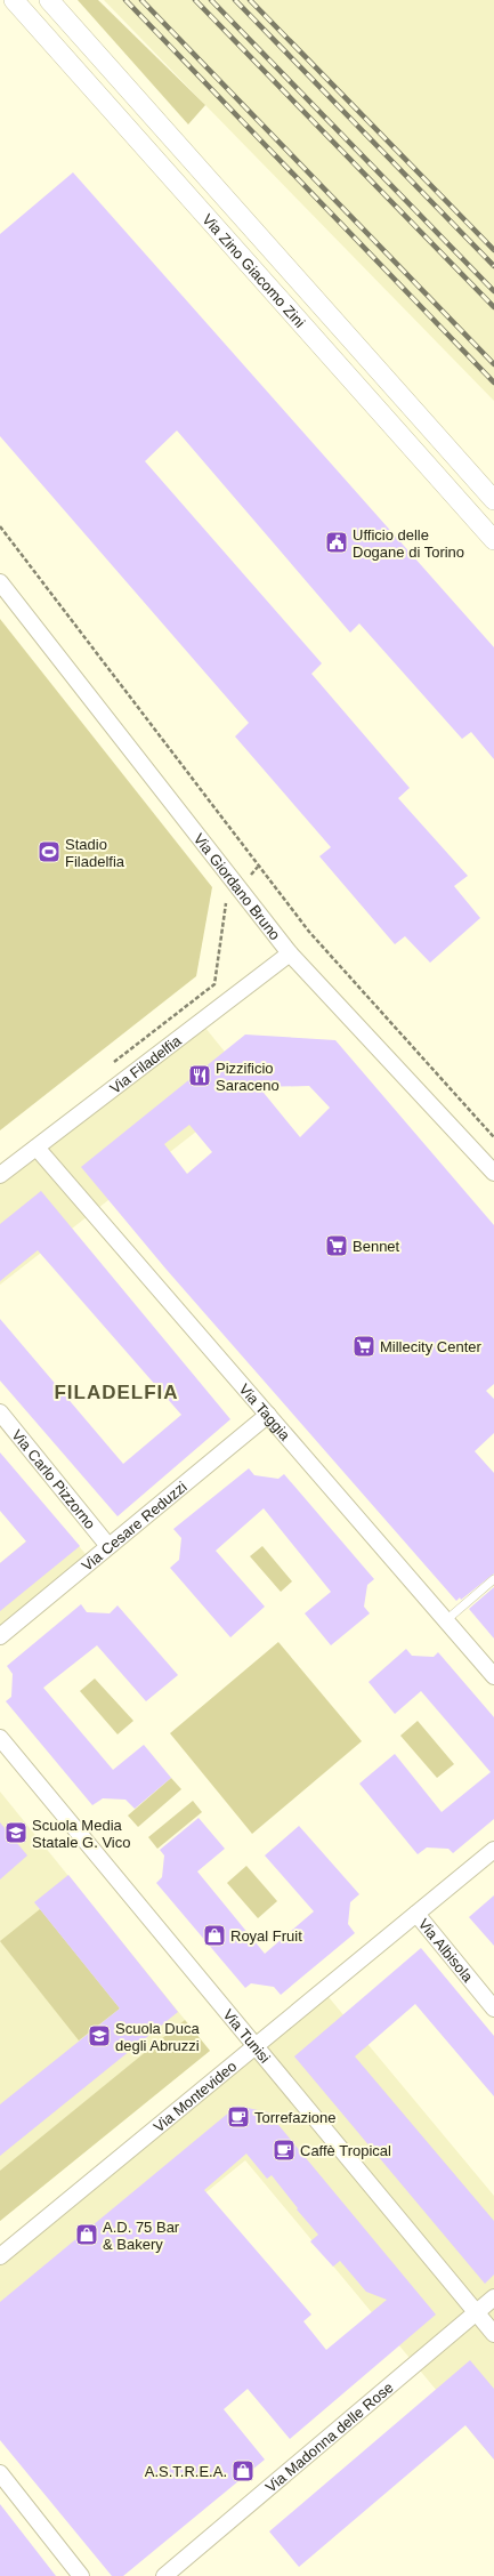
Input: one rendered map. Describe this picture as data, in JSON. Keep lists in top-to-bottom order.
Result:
{
  "streets": {
    "street": [
      "Via Zino Giacomo Zini",
      "Via Giordano Bruno",
      "Via Filadelfia",
      "Via Taggia",
      "Via Carlo Pizzorno",
      "Via Cesare Reduzzi",
      "Via Albisola",
      "Via Tunisi",
      "Via Montevideo",
      "Via Madonna delle Rose"
    ]
  },
  "crossings": [
    ["Via Giordano Bruno", "Via Filadelfia"],
    ["Via Filadelfia", "Via Taggia"],
    ["Via Taggia", "Via Cesare Reduzzi"],
    ["Via Carlo Pizzorno", "Via Cesare Reduzzi"],
    ["Via Albisola", "Via Montevideo"],
    ["Via Tunisi", "Via Montevideo"],
    ["Via Tunisi", "Via Madonna delle Rose"]
  ],
  "districts": ["FILADELFIA"],
  "places": {
    "public building": ["Ufficio delle Dogane di Torino"],
    "sports": ["Stadio Filadelfia"],
    "restaurant": ["Pizzificio Saraceno"],
    "supermarket": ["Bennet", "Millecity Center"],
    "school or university": ["Scuola Media Statale G. Vico", "Scuola Duca degli Abruzzi"],
    "shop": ["Royal Fruit", "A.D. 75 Bar & Bakery", "A.S.T.R.E.A."],
    "cafe": ["Torrefazione", "Caffè Tropical"]
  }
}
